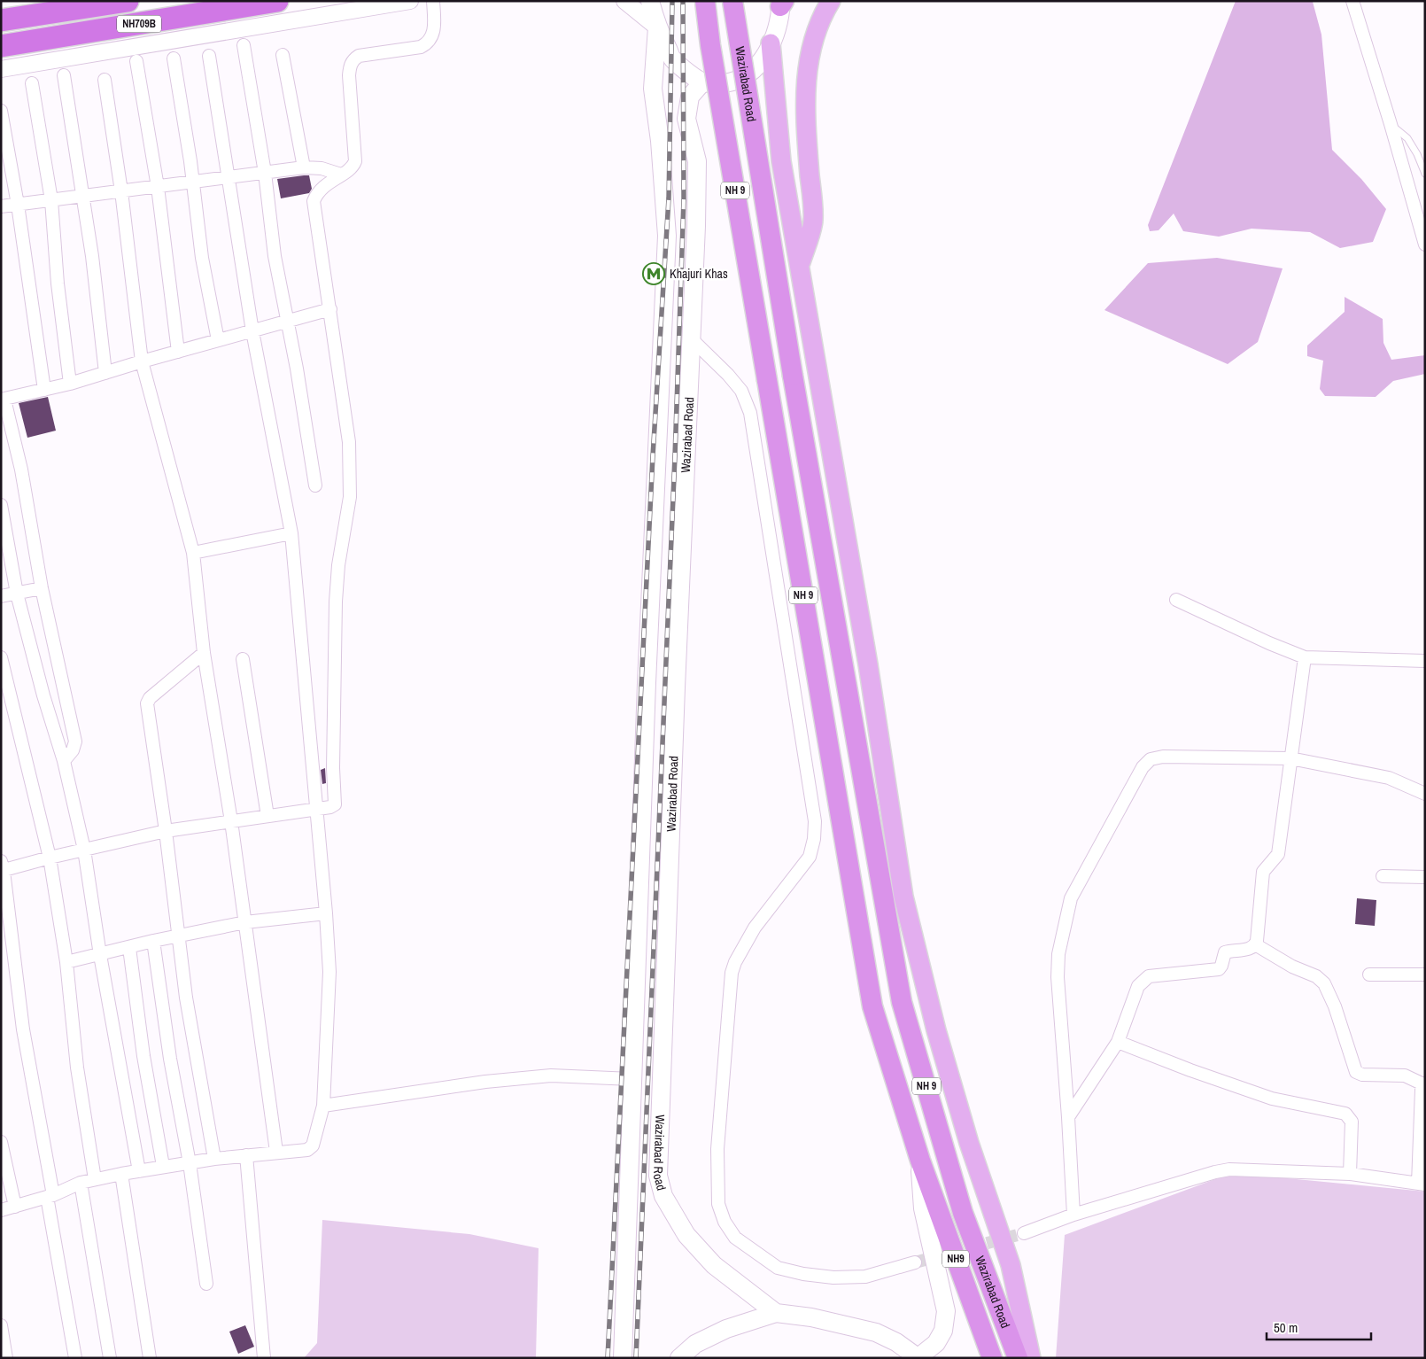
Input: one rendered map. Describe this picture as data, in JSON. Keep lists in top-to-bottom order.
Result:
{
  "streets": {
    "highway": [
      "NH709B",
      "Wazirabad Road",
      "NH 9",
      "NH9"
    ]
  },
  "crossings": [
    ["NH 9", "NH9"]
  ],
  "places": {
    "metro station": ["Khajuri Khas"]
  },
  "scale_bar": "50 m"
}
